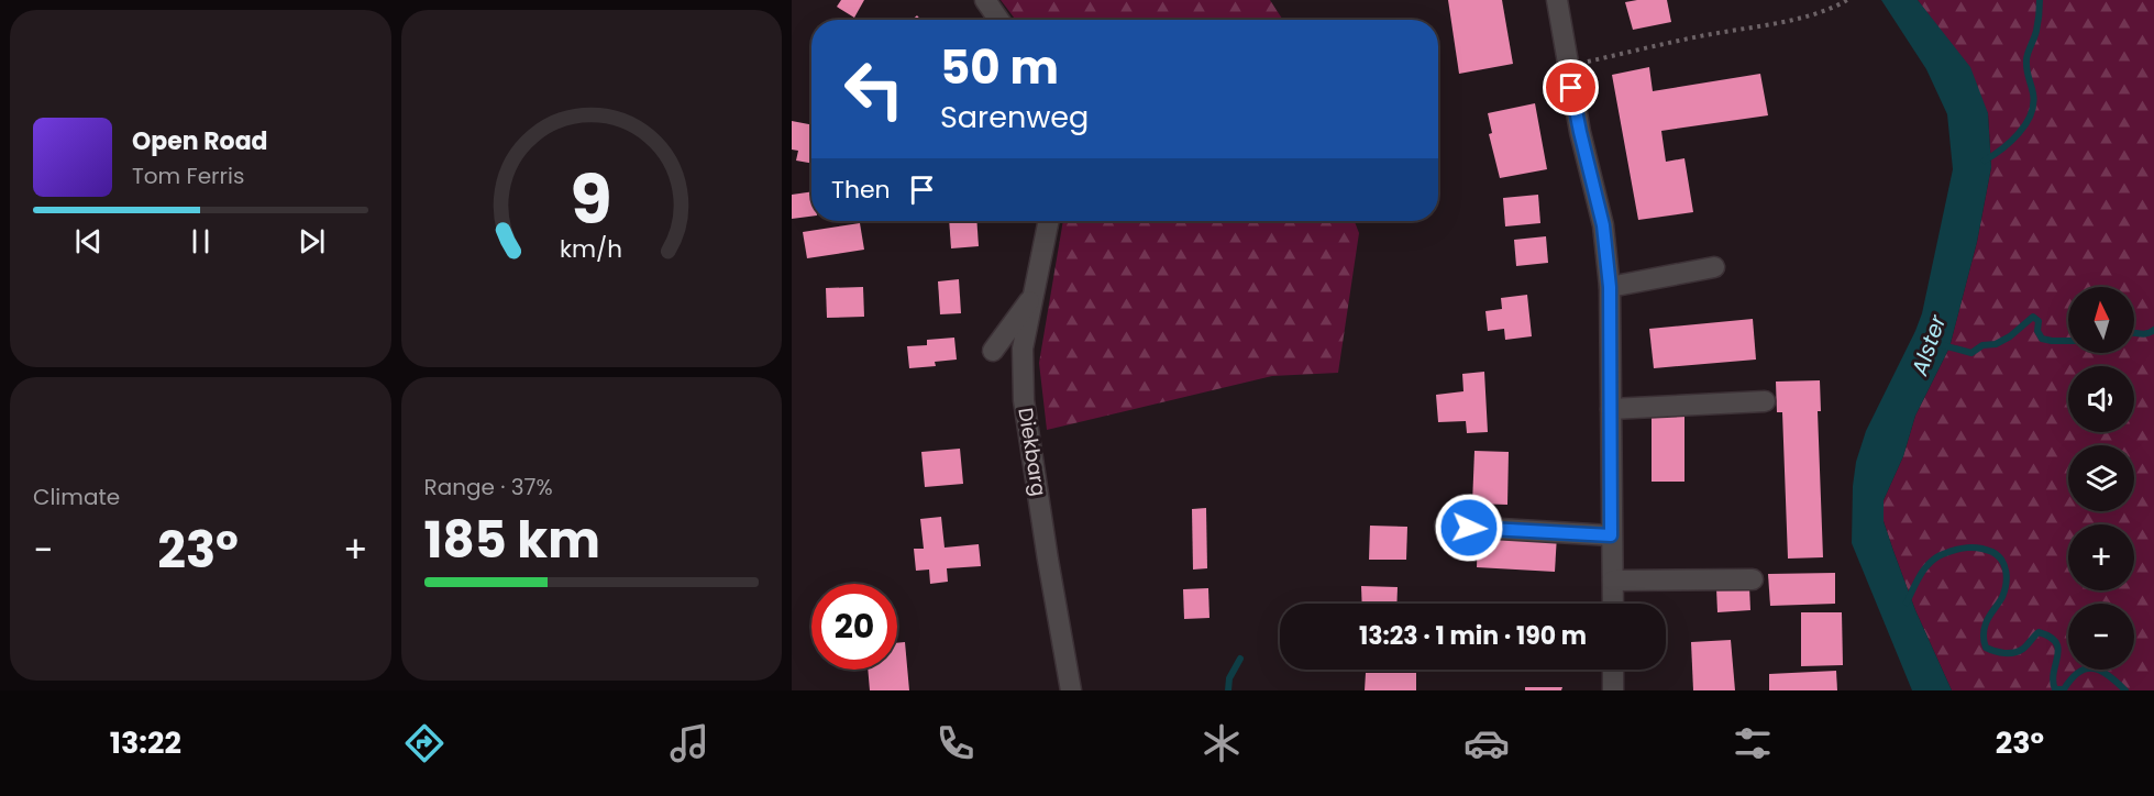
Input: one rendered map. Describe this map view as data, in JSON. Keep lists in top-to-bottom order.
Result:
{
  "streets": {
    "street": ["Diekbarg"]
  },
  "water": ["Alster"],
  "north": "top",
  "page": {
    "turn": ["50 m", "Sarenweg"],
    "song": ["Open Road", "Tom Ferris"],
    "then": "Then",
    "map_buttons": ["+", "−"],
    "tile": [
      "Climate",
      ["Range · 37%", "185 km"]
    ],
    "heat": ["−", "23°", "+"],
    "limit": "20",
    "trip": "13:23 · 1 min · 190 m",
    "tabs": ["13:22", "23°"],
    "gauge": ["9", "km/h"]
  }
}
